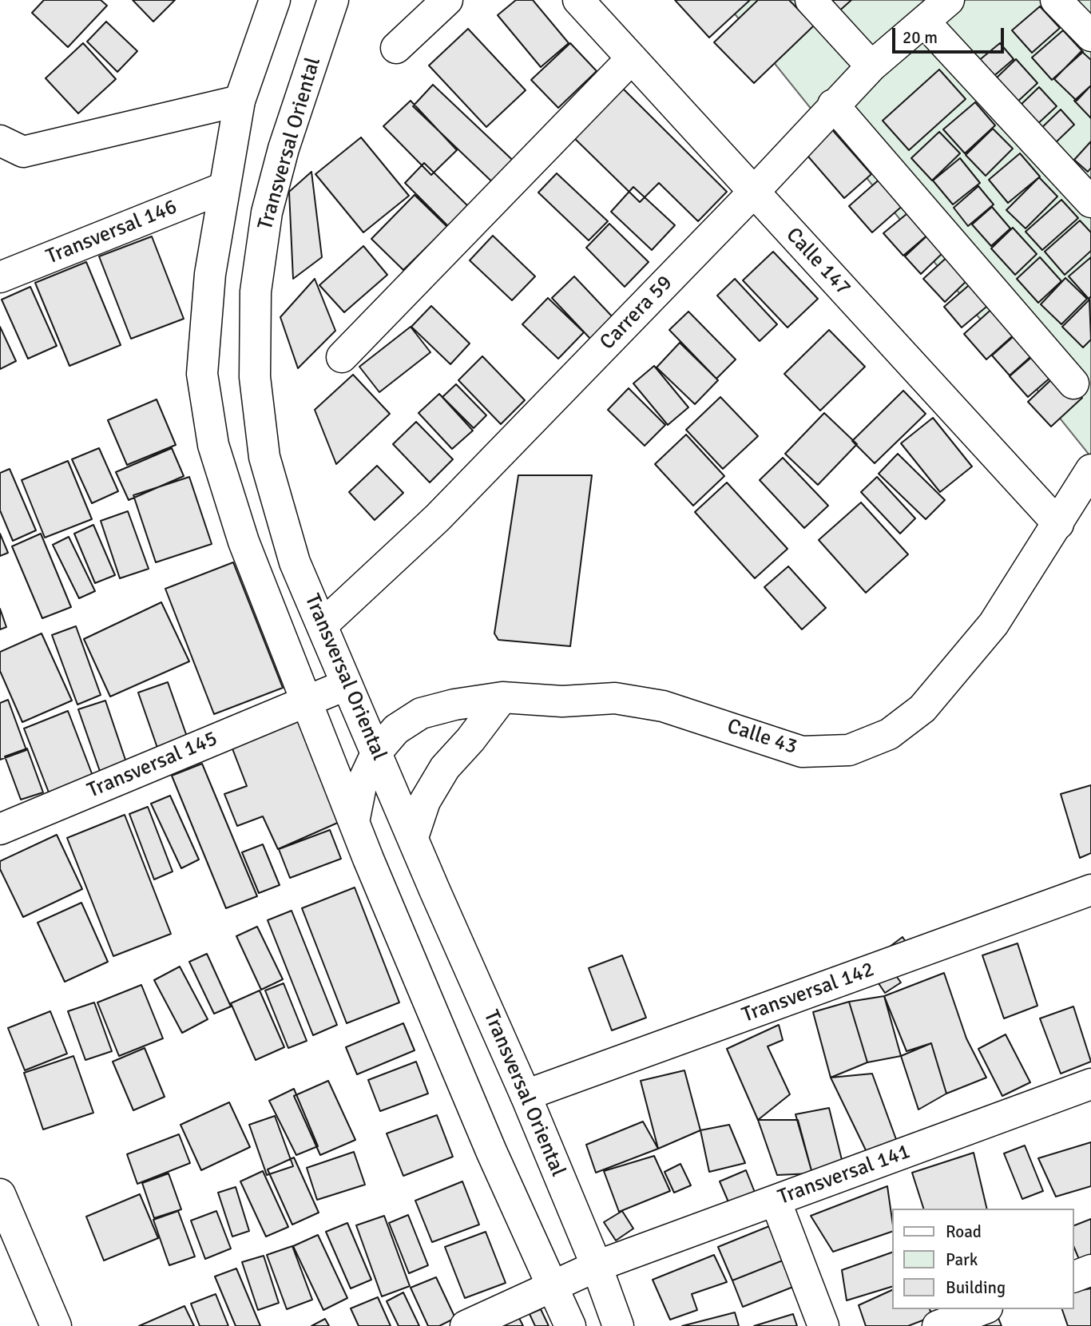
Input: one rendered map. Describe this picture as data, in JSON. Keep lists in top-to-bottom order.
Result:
{
  "streets": {
    "street": [
      "Transversal Oriental",
      "Transversal 146",
      "Calle 147",
      "Carrera 59",
      "Calle 43",
      "Transversal 145",
      "Transversal 142",
      "Transversal 141"
    ]
  },
  "crossings": [
    ["Transversal Oriental", "Transversal 146"],
    ["Transversal Oriental", "Carrera 59"],
    ["Transversal Oriental", "Calle 43"],
    ["Transversal Oriental", "Transversal 145"],
    ["Transversal Oriental", "Transversal 142"],
    ["Transversal Oriental", "Transversal 141"],
    ["Calle 147", "Carrera 59"],
    ["Calle 147", "Calle 43"]
  ],
  "legend": ["Road", "Park", "Building"],
  "scale_bar": "20 m"
}
